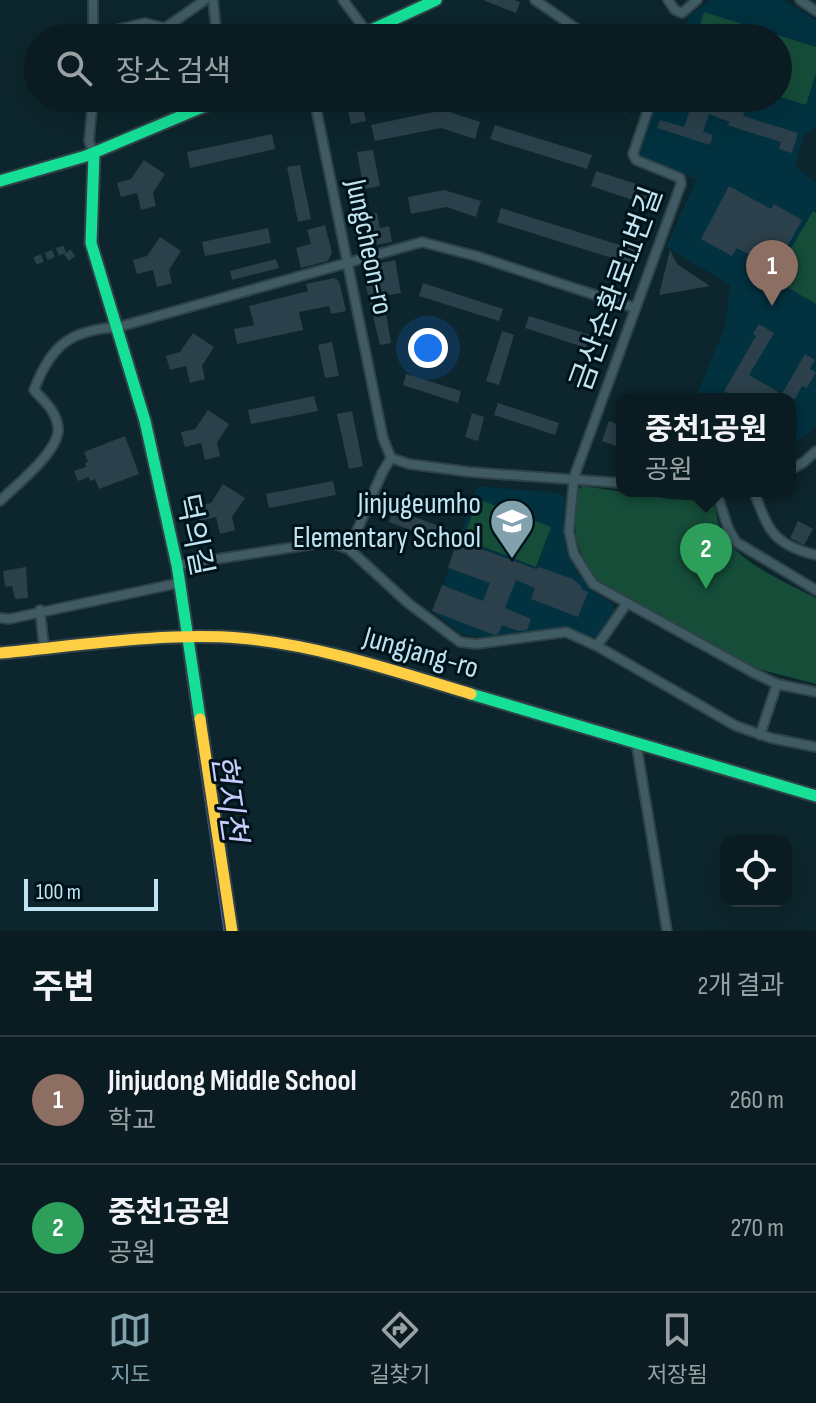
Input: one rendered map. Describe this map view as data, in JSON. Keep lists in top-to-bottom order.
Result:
{
  "streets": {
    "street": [
      "Jungcheon-ro",
      "금산순환로11번길",
      "덕의길",
      "Jungjang-ro"
    ]
  },
  "crossings": [
    ["덕의길", "Jungjang-ro"]
  ],
  "water": ["현지천"],
  "places": {
    "school or university": ["Jinjugeumho Elementary School"]
  },
  "scale_bar": "100 m",
  "page": {
    "search": "장소 검색",
    "pins": ["1", "2"],
    "popup": ["중천1공원", "공원"],
    "scale": "100 m",
    "heading": ["주변", "2개 결과"],
    "list": [
      {
        "mark": "1",
        "name": "Jinjudong Middle School",
        "note": "학교",
        "value": "260 m"
      },
      {
        "mark": "2",
        "name": "중천1공원",
        "note": "공원",
        "value": "270 m"
      }
    ],
    "nav": ["지도", "길찾기", "저장됨"]
  }
}
